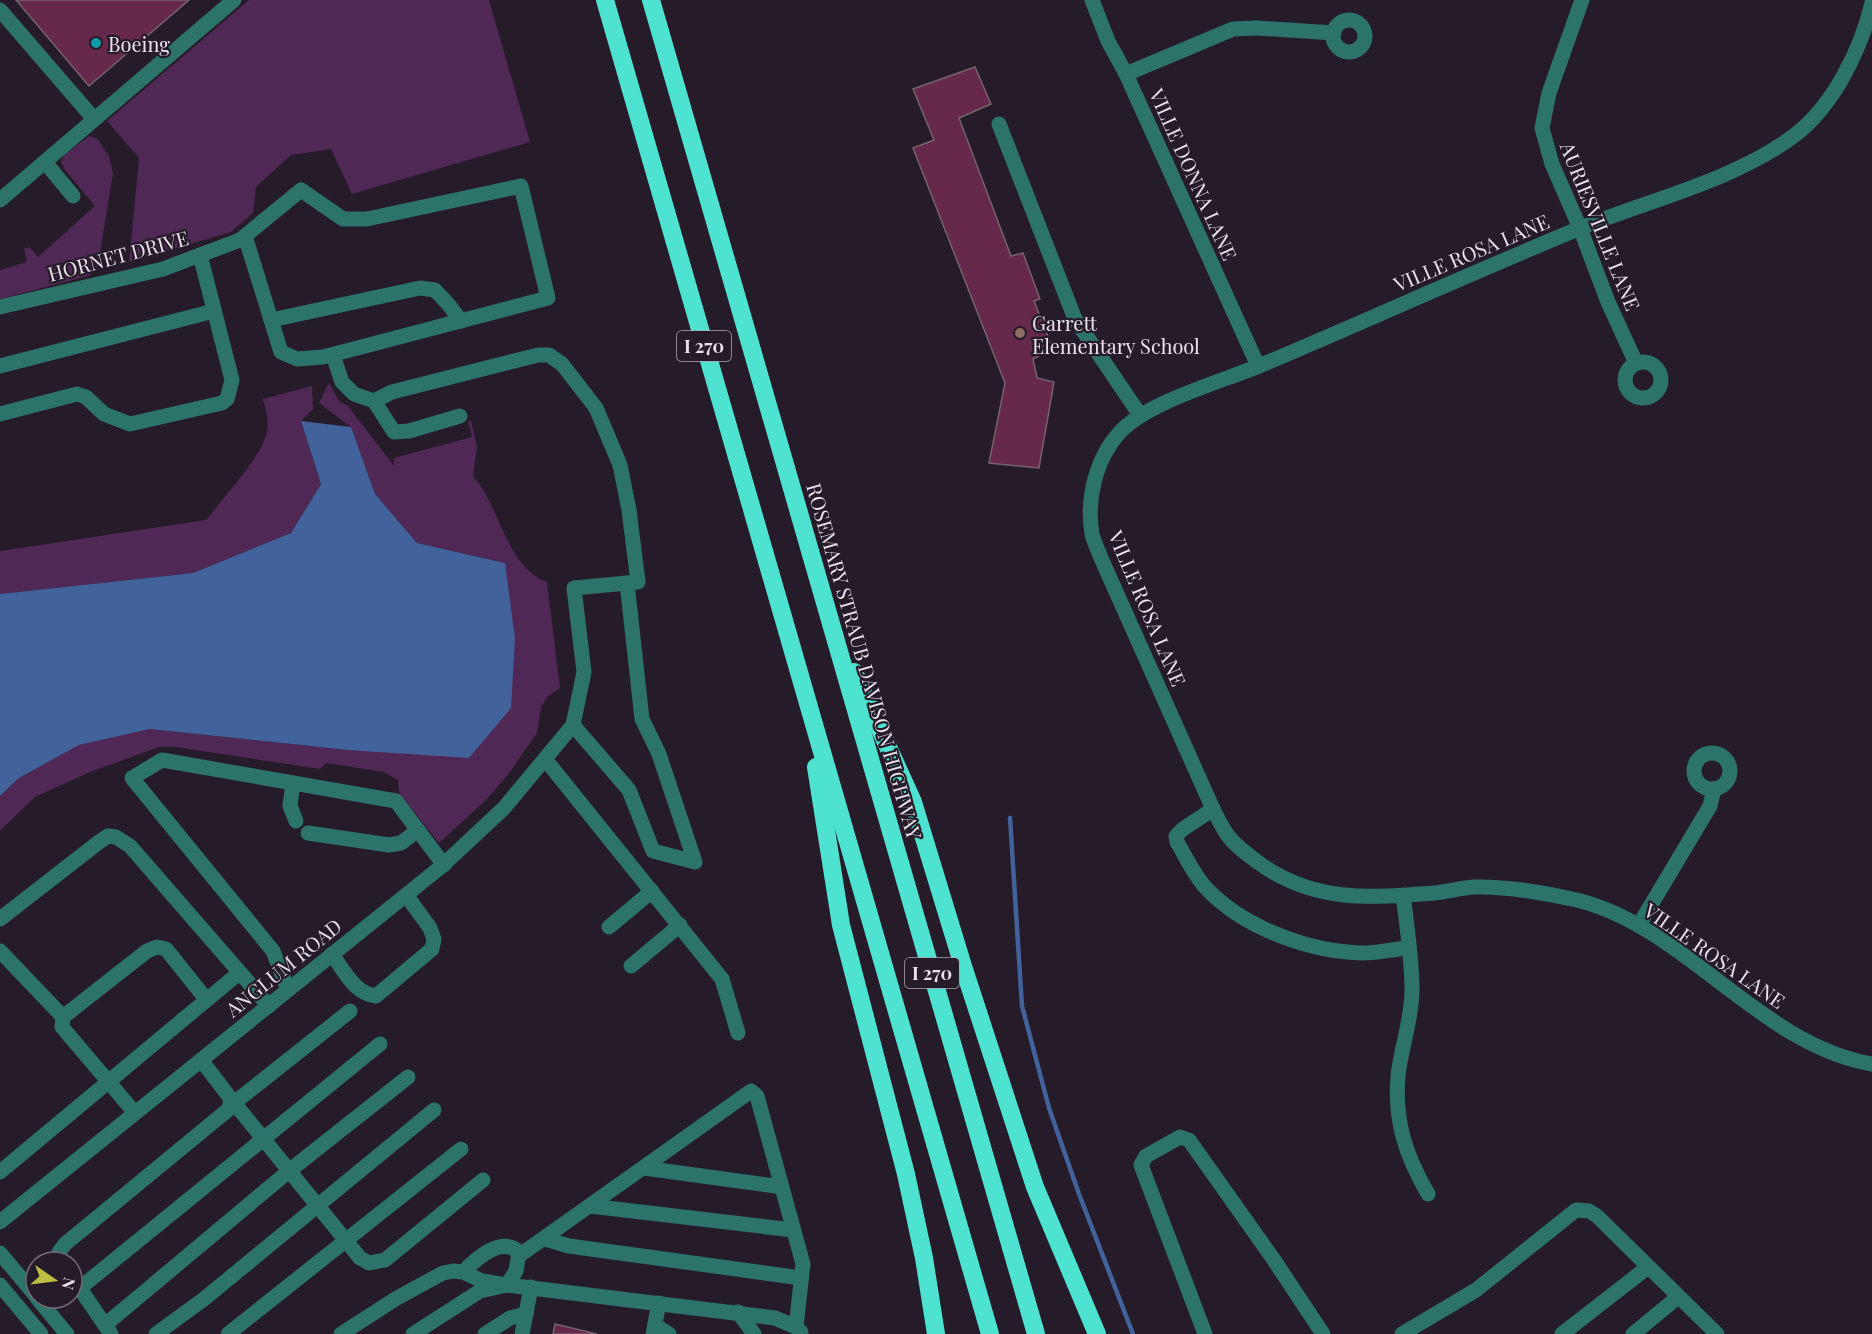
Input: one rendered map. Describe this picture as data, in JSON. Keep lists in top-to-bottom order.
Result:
{
  "streets": {
    "highway": ["I 270", "ROSEMARY STRAUB DAVISON HIGHWAY"],
    "street": [
      "VILLE DONNA LANE",
      "AURIESVILLE LANE",
      "VILLE ROSA LANE",
      "HORNET DRIVE",
      "ANGLUM ROAD"
    ]
  },
  "crossings": [
    ["VILLE DONNA LANE", "VILLE ROSA LANE"],
    ["AURIESVILLE LANE", "VILLE ROSA LANE"]
  ],
  "places": ["Boeing", "Garrett Elementary School"],
  "north": "right"
}
